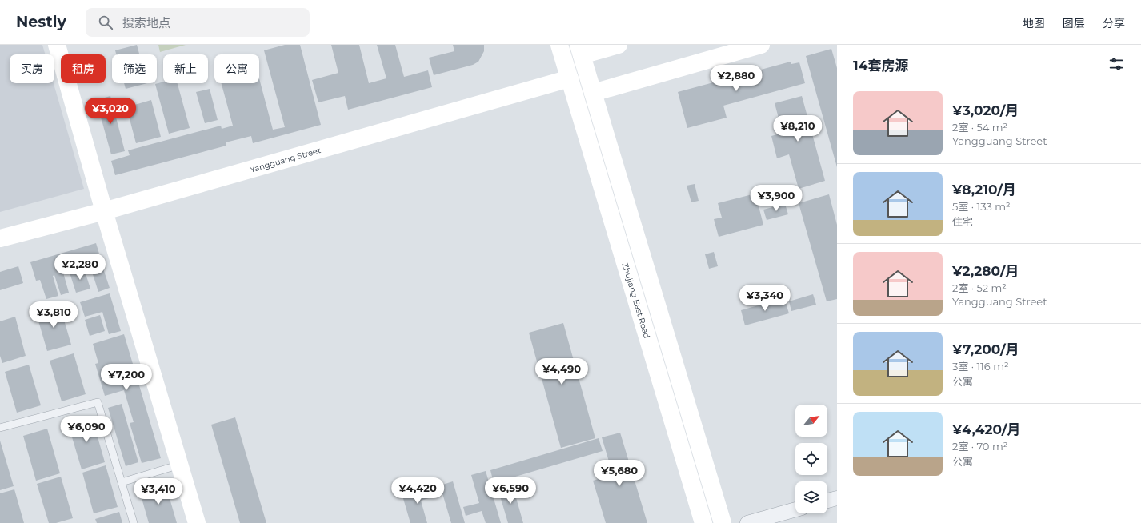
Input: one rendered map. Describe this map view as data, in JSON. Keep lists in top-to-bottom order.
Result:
{
  "streets": {
    "street": ["Yangguang Street", "Zhujiang East Road"]
  },
  "crossings": [
    ["Yangguang Street", "Zhujiang East Road"]
  ],
  "north": "top right",
  "page": {
    "header": "Nestly",
    "search": "搜索地点",
    "nav": ["地图", "图层", "分享"],
    "heading": "14套房源",
    "chip": [
      "买房",
      "租房",
      "筛选",
      "新上",
      "公寓"
    ],
    "price": [
      "¥2,880",
      "¥3,020",
      "¥8,210",
      "¥3,900",
      "¥2,280",
      "¥3,340",
      "¥3,810",
      "¥4,490",
      "¥7,200",
      "¥6,090",
      "¥5,680",
      "¥4,420",
      "¥6,590",
      "¥3,410"
    ],
    "list": [
      {
        "name": "¥3,020/月",
        "note": "2室 · 54 m² · Yangguang Street"
      },
      {
        "name": "¥8,210/月",
        "note": "5室 · 133 m² · 住宅"
      },
      {
        "name": "¥2,280/月",
        "note": "2室 · 52 m² · Yangguang Street"
      },
      {
        "name": "¥7,200/月",
        "note": "3室 · 116 m² · 公寓"
      },
      {
        "name": "¥4,420/月",
        "note": "2室 · 70 m² · 公寓"
      }
    ]
  }
}
